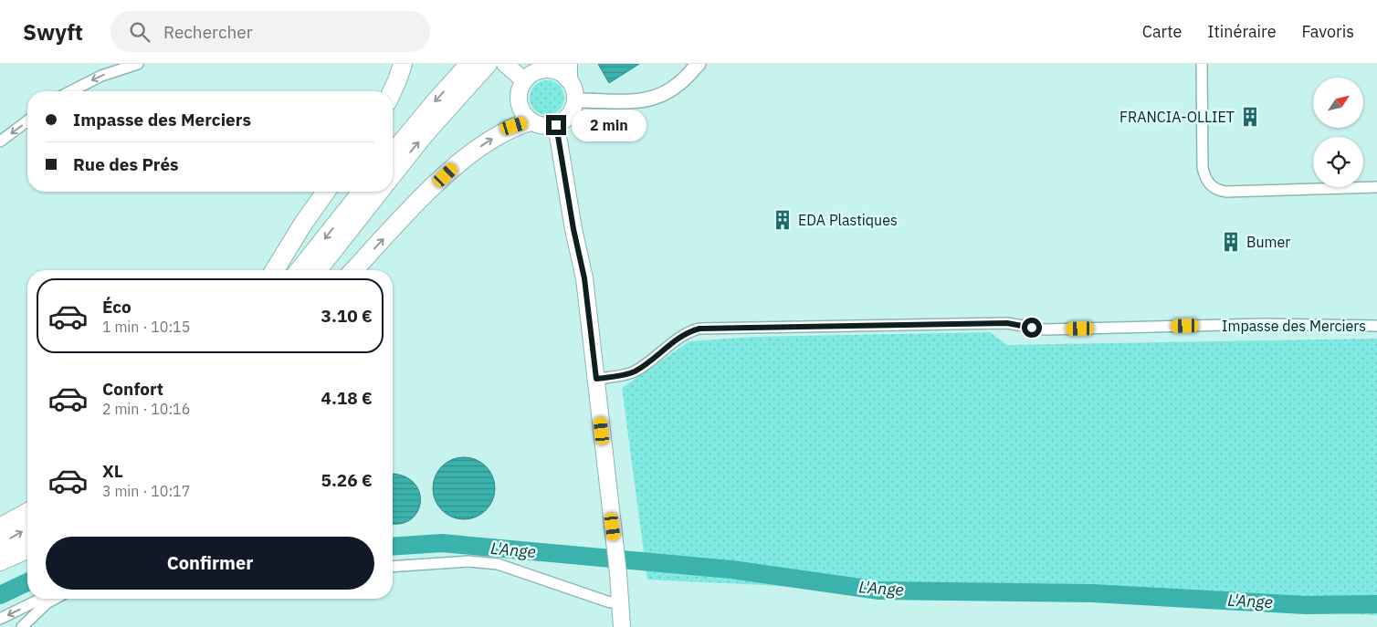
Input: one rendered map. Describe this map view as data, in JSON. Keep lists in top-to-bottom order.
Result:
{
  "streets": {
    "street": ["Impasse des Merciers"]
  },
  "water": ["L'Ange"],
  "places": {
    "building": ["FRANCIA-OLLIET", "EDA Plastiques", "Bumer"]
  },
  "north": "top right",
  "page": {
    "header": "Swyft",
    "search": "Rechercher",
    "nav": ["Carte", "Itinéraire", "Favoris"],
    "banner": ["Impasse des Merciers", "Rue des Prés"],
    "bubble": "2 min",
    "list": [
      {
        "name": "Éco",
        "note": "1 min · 10:15",
        "value": "3.10 €"
      },
      {
        "name": "Confort",
        "note": "2 min · 10:16",
        "value": "4.18 €"
      },
      {
        "name": "XL",
        "note": "3 min · 10:17",
        "value": "5.26 €"
      }
    ],
    "buttons": "Confirmer"
  }
}
